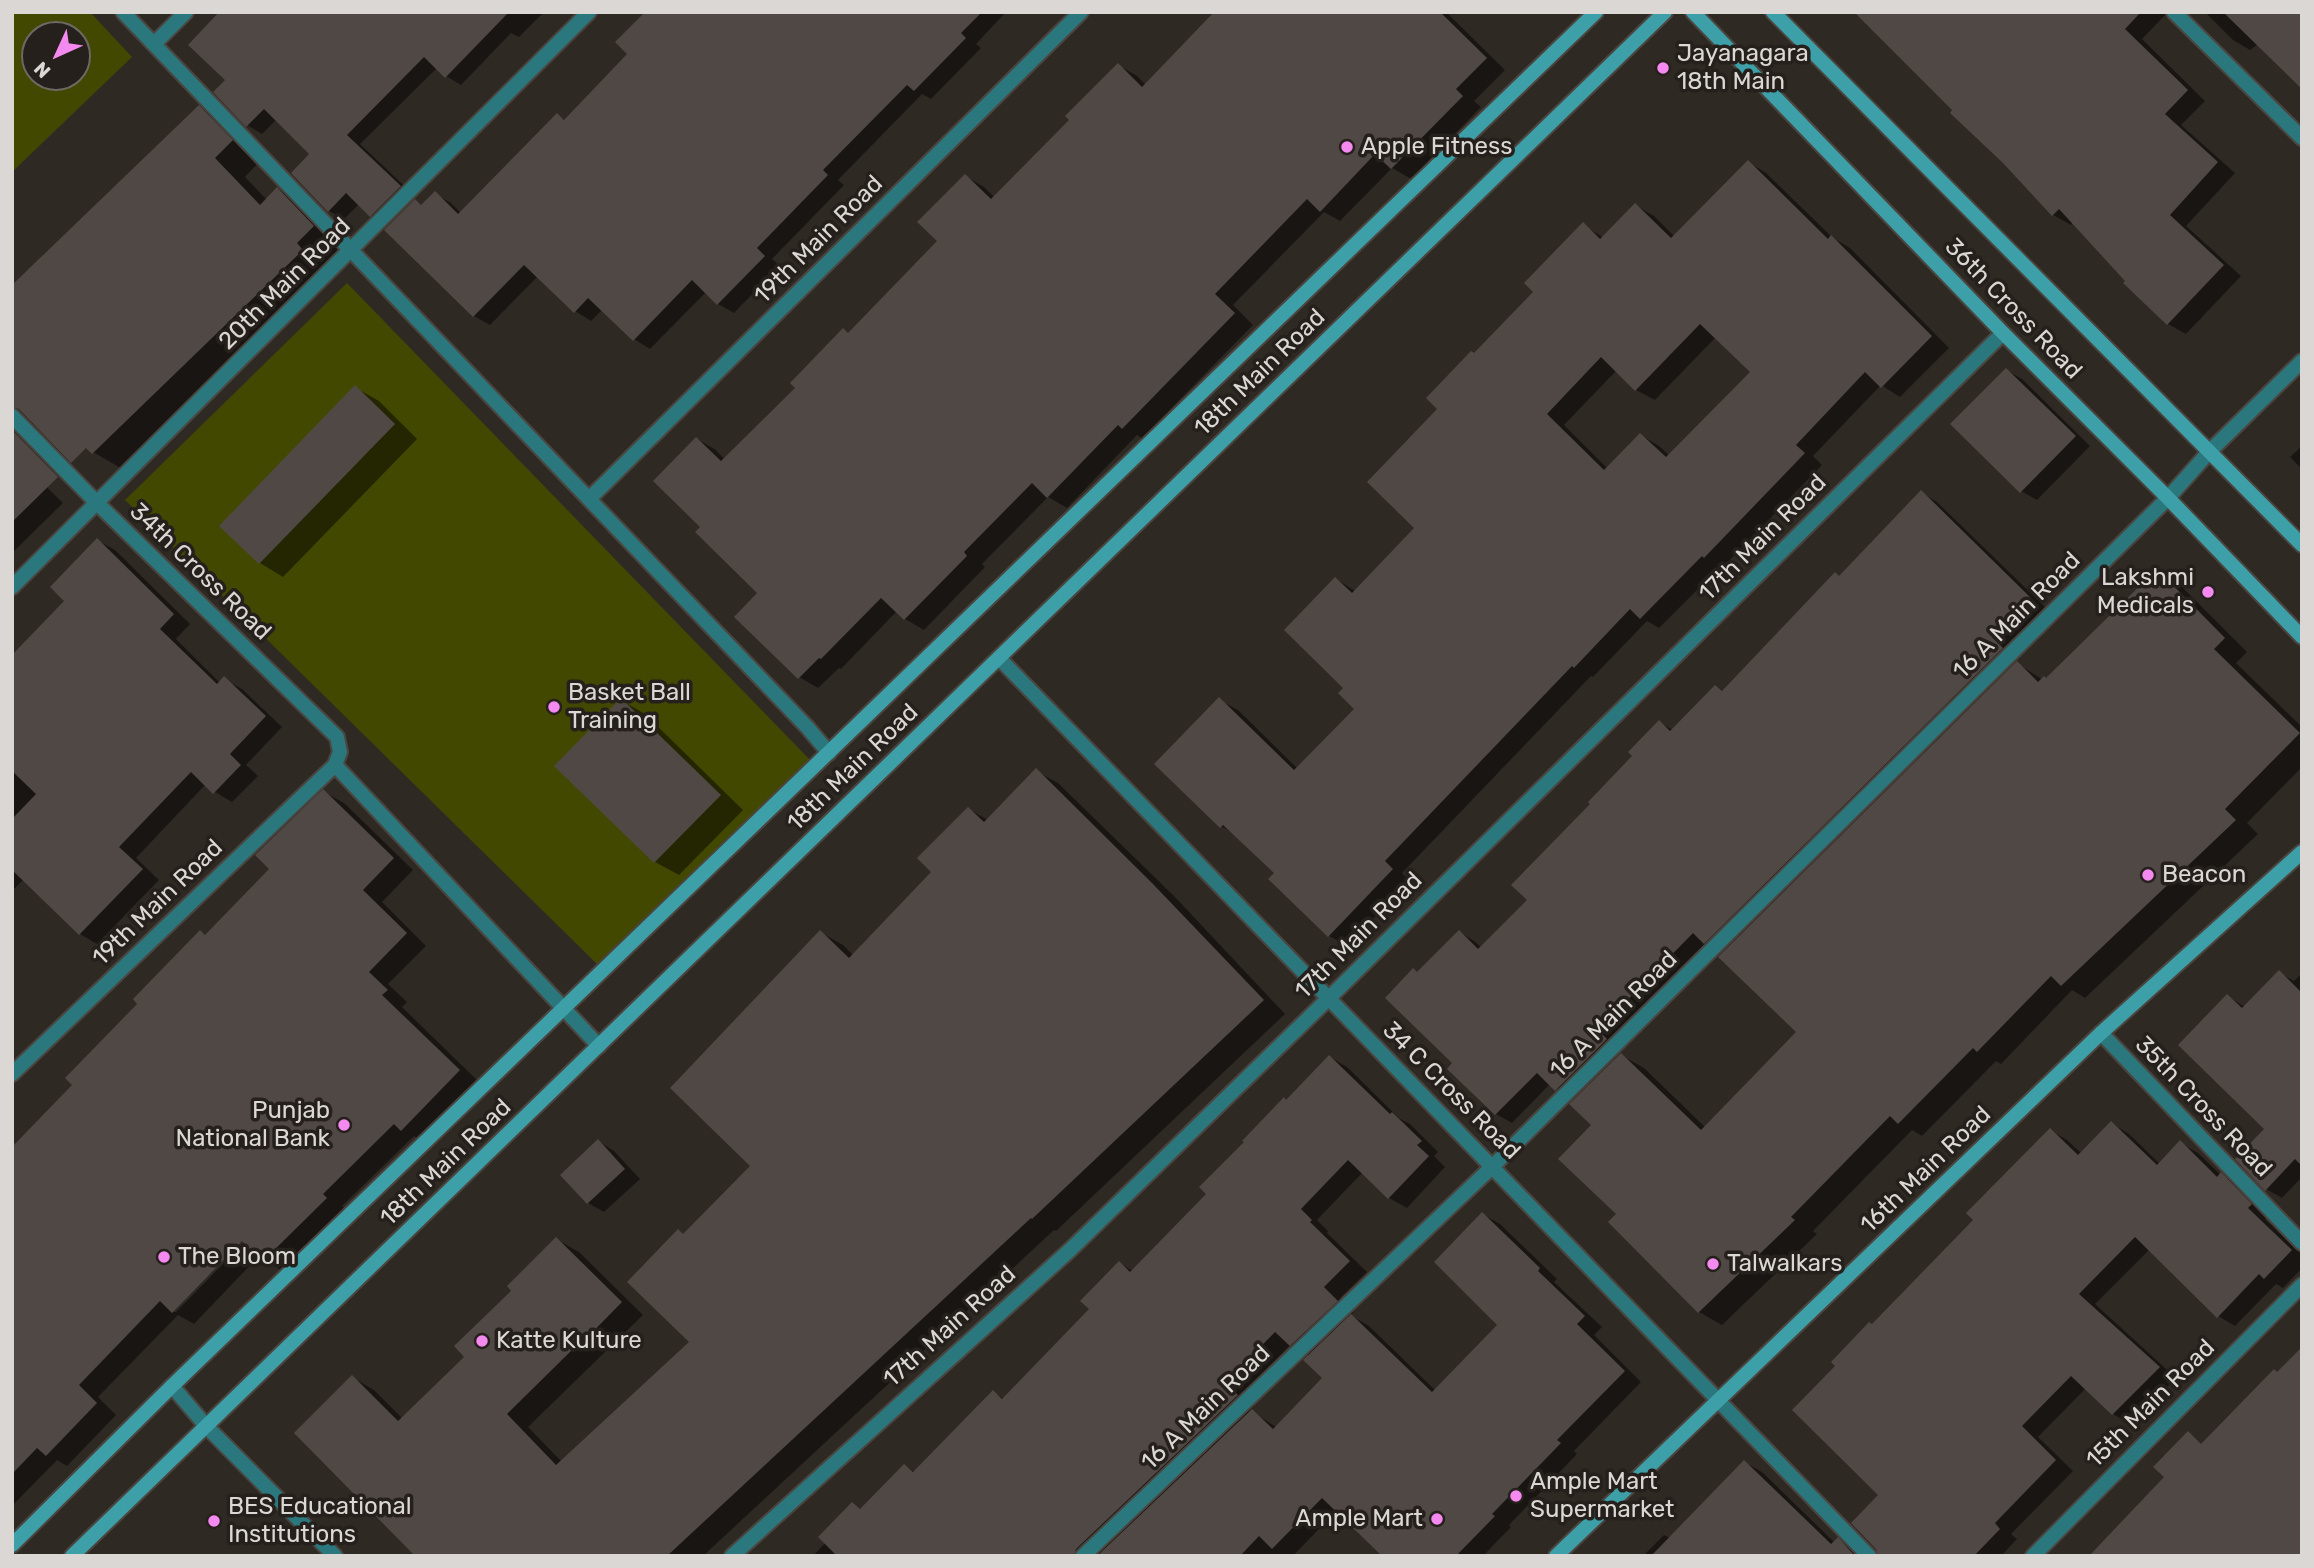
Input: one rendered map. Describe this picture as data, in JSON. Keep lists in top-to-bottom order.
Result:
{
  "streets": {
    "main road": ["36th Cross Road", "18th Main Road", "16th Main Road"],
    "street": [
      "19th Main Road",
      "20th Main Road",
      "17th Main Road",
      "34th Cross Road",
      "16 A Main Road",
      "34 C Cross Road",
      "35th Cross Road",
      "15th Main Road"
    ]
  },
  "crossings": [
    ["19th Main Road", "34th Cross Road"],
    ["20th Main Road", "34th Cross Road"],
    ["36th Cross Road", "17th Main Road"],
    ["36th Cross Road", "16 A Main Road"],
    ["18th Main Road", "34 C Cross Road"],
    ["17th Main Road", "34 C Cross Road"],
    ["16 A Main Road", "34 C Cross Road"],
    ["34 C Cross Road", "16th Main Road"],
    ["35th Cross Road", "16th Main Road"]
  ],
  "places": [
    "Jayanagara 18th Main",
    "Apple Fitness",
    "Lakshmi Medicals",
    "Basket Ball Training",
    "Beacon",
    "Punjab National Bank",
    "The Bloom",
    "Talwalkars",
    "Katte Kulture",
    "Ample Mart Supermarket",
    "Ample Mart",
    "BES Educational Institutions"
  ],
  "north": "bottom left"
}
